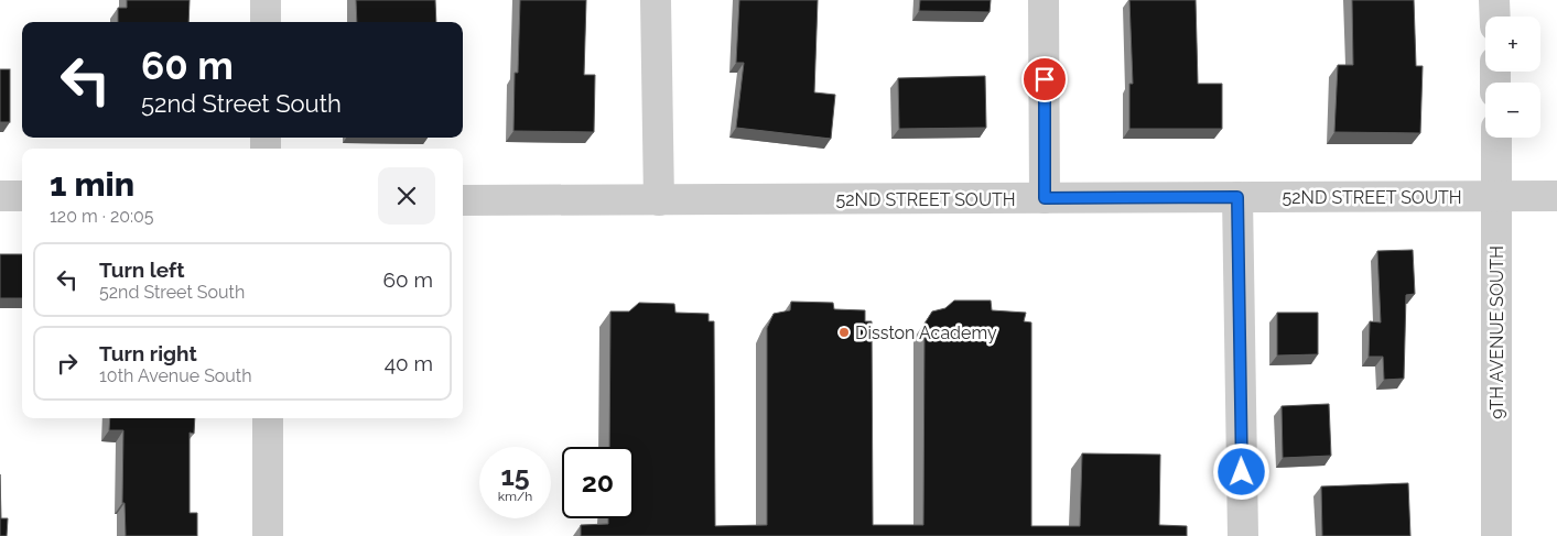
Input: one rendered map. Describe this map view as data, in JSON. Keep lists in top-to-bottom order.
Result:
{
  "streets": {
    "street": ["52ND STREET SOUTH", "9TH AVENUE SOUTH"]
  },
  "crossings": [
    ["52ND STREET SOUTH", "9TH AVENUE SOUTH"]
  ],
  "places": ["Disston Academy"],
  "page": {
    "map_buttons": ["+", "−"],
    "turn": ["60 m", "52nd Street South"],
    "heading": ["1 min", "120 m · 20:05"],
    "list": [
      {
        "name": "Turn left",
        "note": "52nd Street South",
        "value": "60 m"
      },
      {
        "name": "Turn right",
        "note": "10th Avenue South",
        "value": "40 m"
      }
    ],
    "speed": "15 km/h",
    "limit": "20"
  }
}
